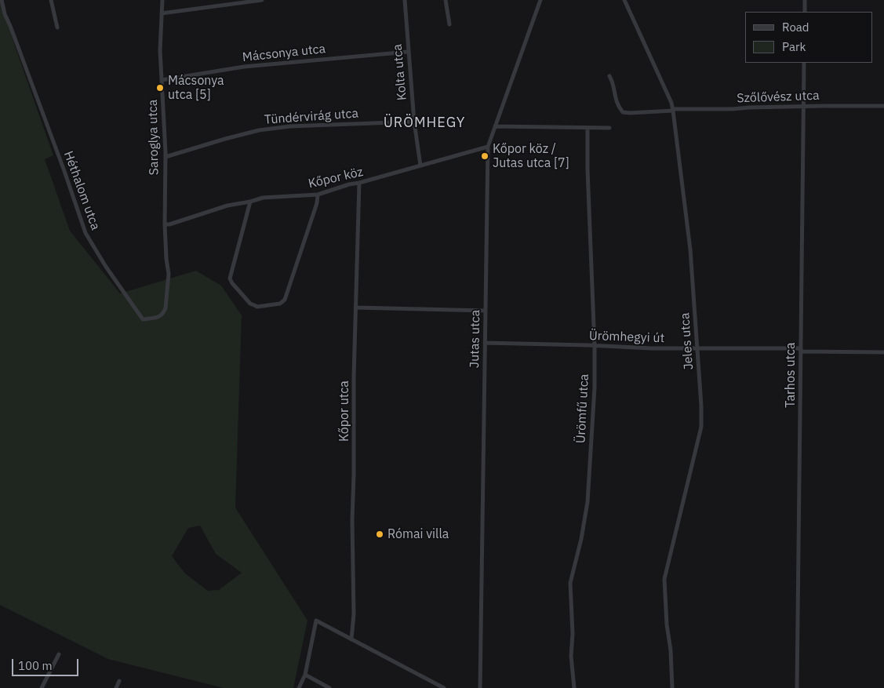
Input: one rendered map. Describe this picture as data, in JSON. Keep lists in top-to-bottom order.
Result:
{
  "streets": {
    "street": [
      "Mácsonya utca",
      "Kolta utca",
      "Szőlővész utca",
      "Tündérvirág utca",
      "Saroglya utca",
      "Kőpor köz",
      "Héthalom utca",
      "Ürömhegyi út",
      "Jutas utca",
      "Jeles utca",
      "Tarhos utca",
      "Ürömfű utca",
      "Kőpor utca"
    ]
  },
  "crossings": [
    ["Mácsonya utca", "Kolta utca"],
    ["Mácsonya utca", "Saroglya utca"],
    ["Kolta utca", "Tündérvirág utca"],
    ["Kolta utca", "Kőpor köz"],
    ["Szőlővész utca", "Jeles utca"],
    ["Szőlővész utca", "Tarhos utca"],
    ["Tündérvirág utca", "Saroglya utca"],
    ["Saroglya utca", "Kőpor köz"],
    ["Saroglya utca", "Héthalom utca"],
    ["Kőpor köz", "Jutas utca"],
    ["Kőpor köz", "Kőpor utca"],
    ["Ürömhegyi út", "Jutas utca"],
    ["Ürömhegyi út", "Jeles utca"],
    ["Ürömhegyi út", "Tarhos utca"],
    ["Ürömhegyi út", "Ürömfű utca"]
  ],
  "districts": ["ÜRÖMHEGY"],
  "places": ["Mácsonya utca [5]", "Kőpor köz / Jutas utca [7]", "Római villa"],
  "legend": ["Road", "Park"],
  "scale_bar": "100 m"
}
